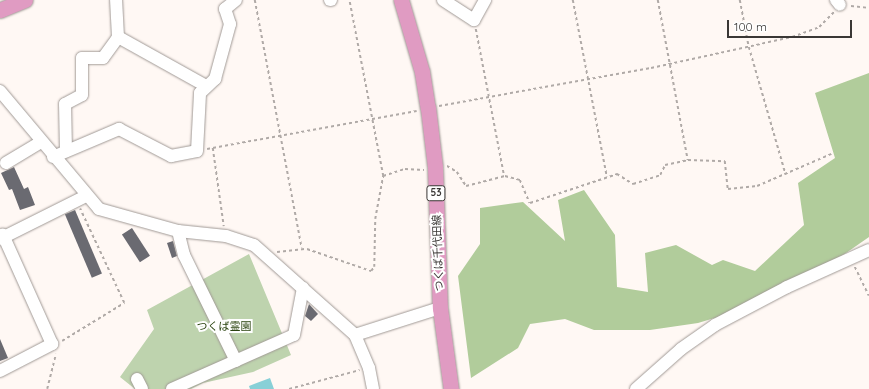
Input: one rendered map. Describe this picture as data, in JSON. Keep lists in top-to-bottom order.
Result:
{
  "streets": {
    "main road": ["53", "つくば千代田線"]
  },
  "parks": ["つくば霊園"],
  "scale_bar": "100 m"
}
